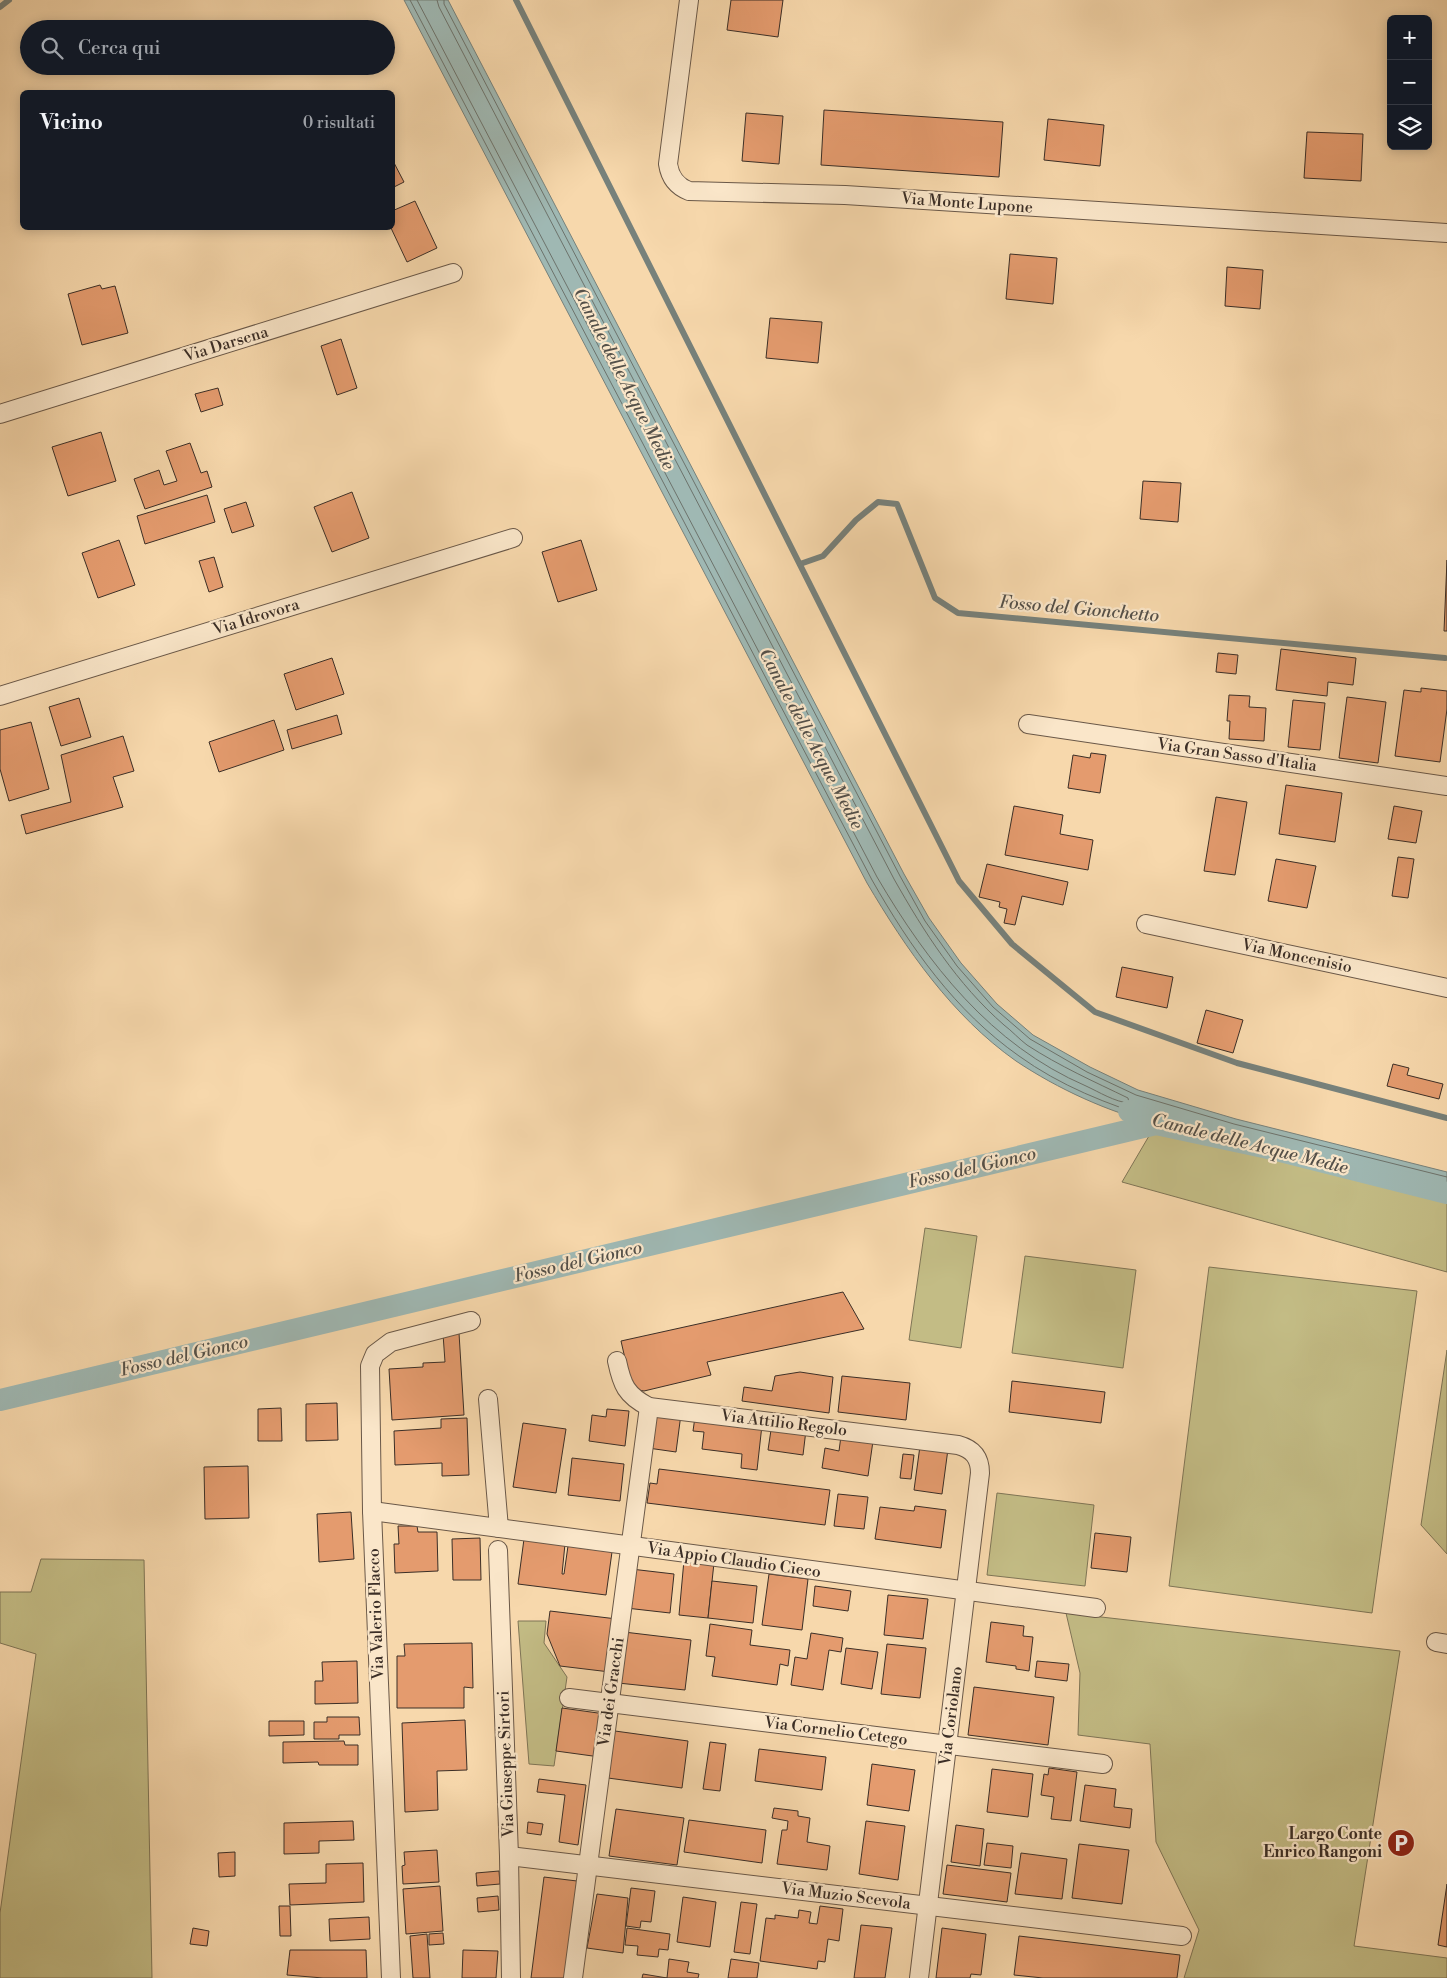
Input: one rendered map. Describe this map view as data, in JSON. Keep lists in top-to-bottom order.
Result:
{
  "streets": {
    "street": [
      "Via Monte Lupone",
      "Via Darsena",
      "Via Idrovora",
      "Via Gran Sasso d'Italia",
      "Via Moncenisio",
      "Via Attilio Regolo",
      "Via Appio Claudio Cieco",
      "Via Valerio Flacco",
      "Via dei Gracchi",
      "Via Coriolano",
      "Via Cornelio Cetego",
      "Via Giuseppe Sirtori",
      "Via Muzio Scevola"
    ]
  },
  "crossings": [
    ["Via Attilio Regolo", "Via dei Gracchi"],
    ["Via Attilio Regolo", "Via Coriolano"],
    ["Via Appio Claudio Cieco", "Via Valerio Flacco"],
    ["Via Appio Claudio Cieco", "Via dei Gracchi"],
    ["Via Appio Claudio Cieco", "Via Coriolano"],
    ["Via dei Gracchi", "Via Cornelio Cetego"],
    ["Via dei Gracchi", "Via Muzio Scevola"],
    ["Via Coriolano", "Via Cornelio Cetego"],
    ["Via Coriolano", "Via Muzio Scevola"],
    ["Via Giuseppe Sirtori", "Via Muzio Scevola"]
  ],
  "water": ["Canale delle Acque Medie", "Fosso del Gionchetto", "Fosso del Gionco"],
  "places": {
    "parking": ["Largo Conte Enrico Rangoni"]
  },
  "page": {
    "map_buttons": ["+", "−"],
    "search": "Cerca qui",
    "heading": ["Vicino", "0 risultati"]
  }
}
